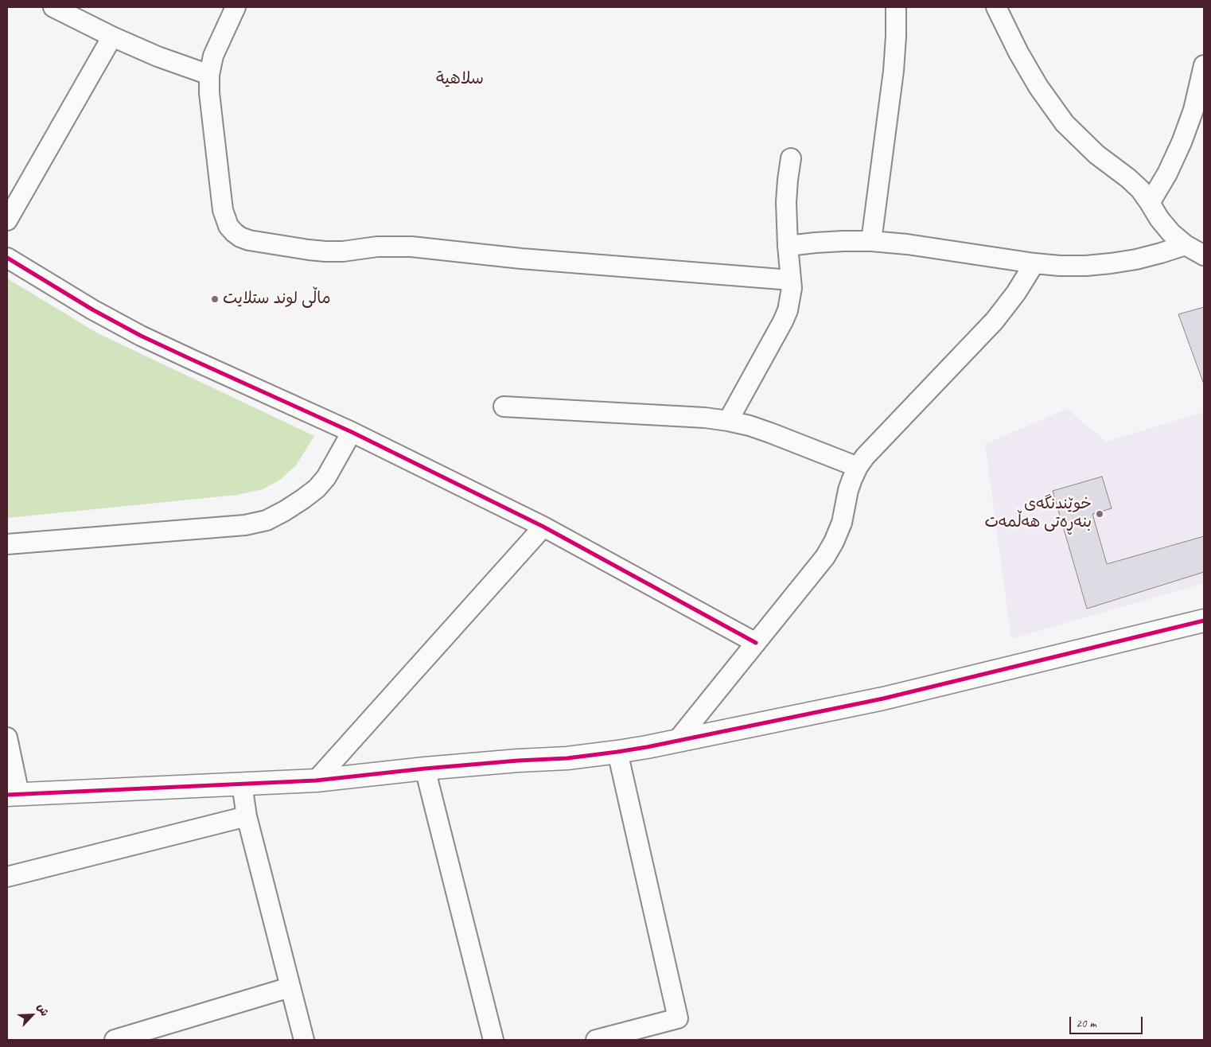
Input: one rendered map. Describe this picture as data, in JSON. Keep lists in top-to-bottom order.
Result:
{
  "districts": ["سلاهية"],
  "places": ["ماڵی لوند ستلایت", "خوێندنگەی بنەڕەتی هەڵمەت"],
  "scale_bar": "20 m",
  "north": "top right"
}
